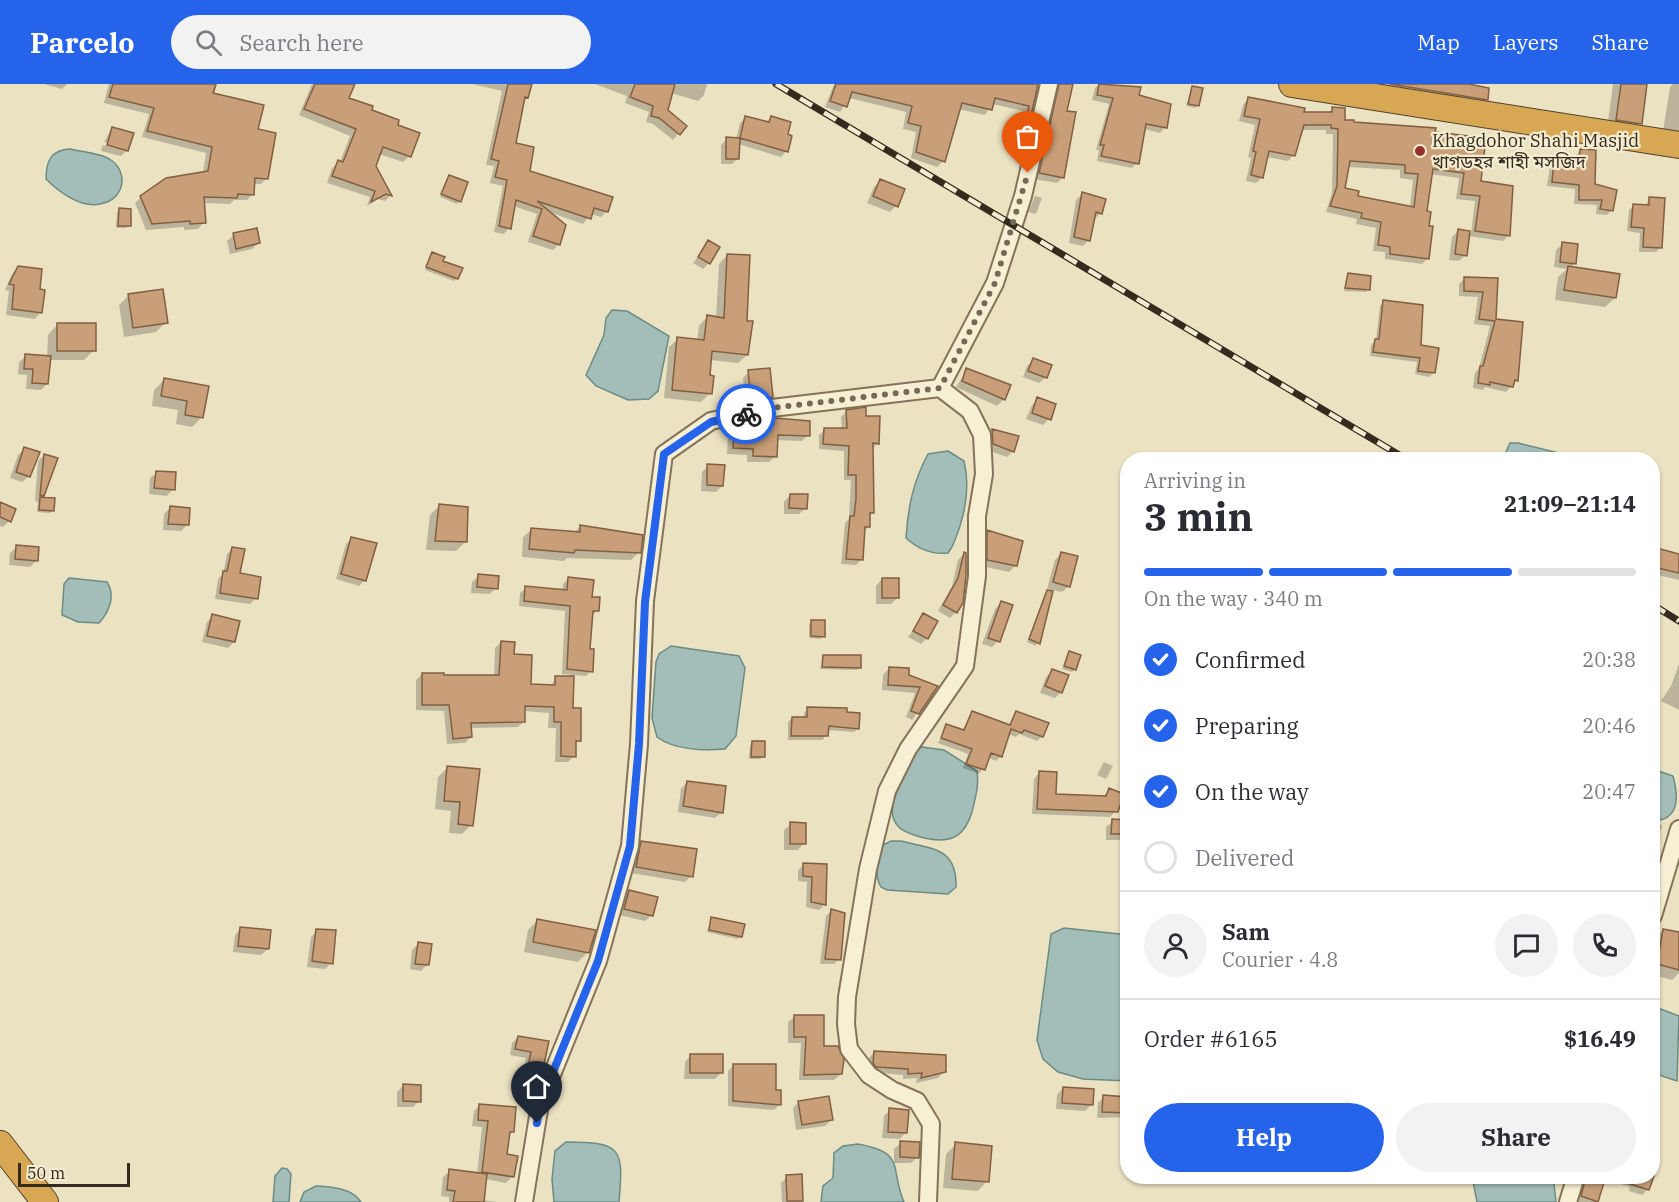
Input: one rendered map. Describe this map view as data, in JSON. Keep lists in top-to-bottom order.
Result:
{
  "places": ["Khagdohor Shahi Masjid খাগডহর শাহী মসজিদ"],
  "scale_bar": "50 m",
  "page": {
    "header": "Parcelo",
    "search": "Search here",
    "nav": ["Map", "Layers", "Share"],
    "heading": ["3 min", "Arriving in", "21:09–21:14"],
    "panel": [
      "Sam",
      "Courier · 4.8",
      "Order #6165",
      "$16.49"
    ],
    "bar": "On the way · 340 m",
    "list": [
      ["Confirmed", "20:38"],
      ["Preparing", "20:46"],
      ["On the way", "20:47"],
      "Delivered"
    ],
    "buttons": ["Help", "Share"],
    "scale": "50 m"
  }
}
